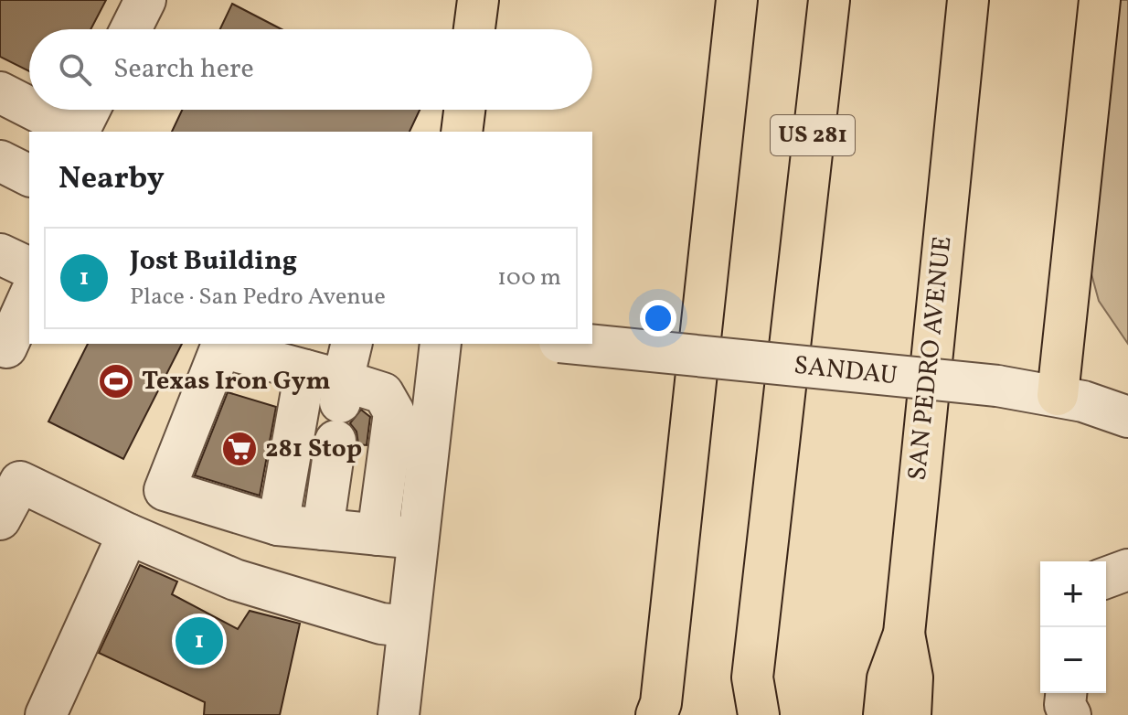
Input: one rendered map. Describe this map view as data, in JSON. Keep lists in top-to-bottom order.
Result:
{
  "streets": {
    "main road": ["US 281", "SAN PEDRO AVENUE"],
    "street": ["SANDAU"]
  },
  "places": {
    "sports": ["Texas Iron Gym"],
    "supermarket": ["281 Stop"]
  },
  "page": {
    "search": "Search here",
    "heading": "Nearby",
    "list": [
      {
        "mark": "1",
        "name": "Jost Building",
        "note": "Place · San Pedro Avenue",
        "value": "100 m"
      }
    ],
    "map_buttons": ["+", "−"],
    "pins": "1"
  }
}
